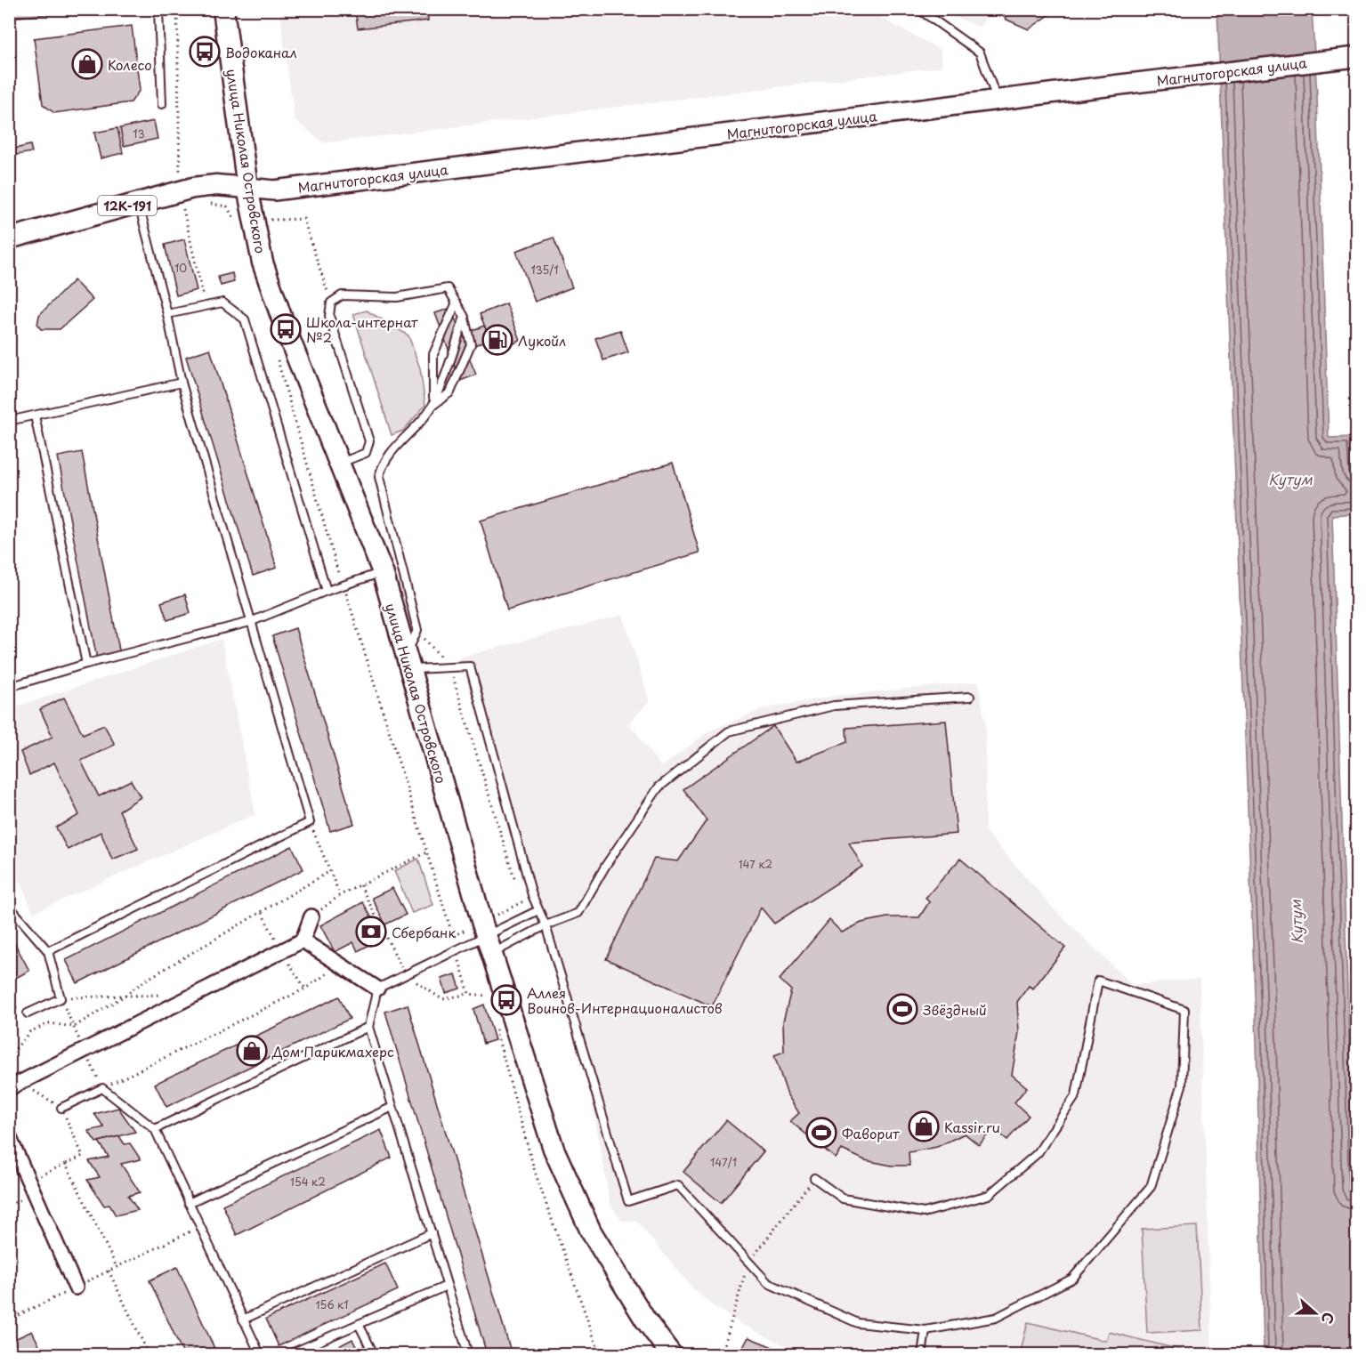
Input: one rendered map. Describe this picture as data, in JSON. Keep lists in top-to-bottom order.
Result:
{
  "streets": {
    "main road": ["Магнитогорская улица", "улица Николая Островского", "12К-191"]
  },
  "crossings": [
    ["Магнитогорская улица", "улица Николая Островского"],
    ["Магнитогорская улица", "12К-191"],
    ["улица Николая Островского", "12К-191"]
  ],
  "water": ["Кутум"],
  "places": {
    "bus stop": ["Водоканал", "Школа-интернат №2", "Аллея Воинов-Интернационалистов"],
    "shop": ["Колесо", "Дом Парикмахерс", "Kassir.ru"],
    "fuel station": ["Лукойл"],
    "bank": ["Сбербанк"],
    "sports": ["Звёздный", "Фаворит"]
  },
  "house_numbers": [
    "13",
    "10",
    "135/1",
    "147 к2",
    "147/1",
    "154 к2",
    "156 к1"
  ],
  "north": "right"
}
